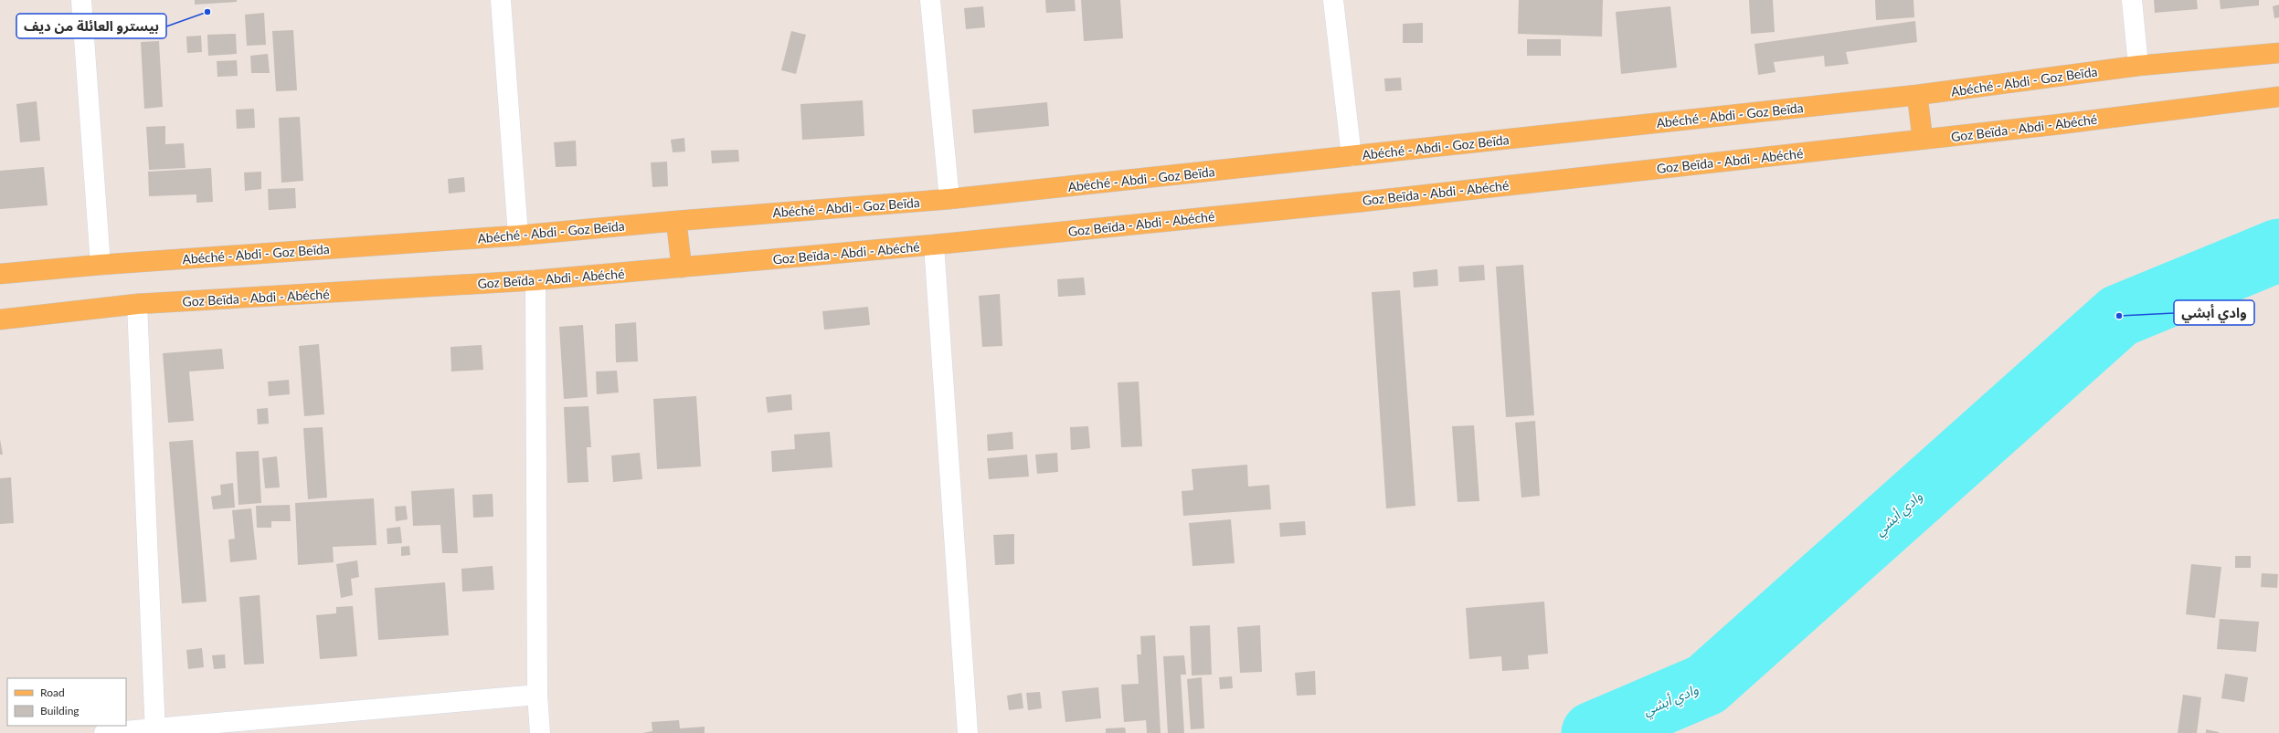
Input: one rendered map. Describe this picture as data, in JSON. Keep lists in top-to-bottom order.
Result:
{
  "streets": {
    "main road": ["Abéché - Abdi - Goz Beïda", "Goz Beïda - Abdi - Abéché"]
  },
  "water": ["وادي أبشي"],
  "places": ["بيسترو العائلة من ديف", "وادي أبشي"],
  "legend": ["Road", "Building"]
}
